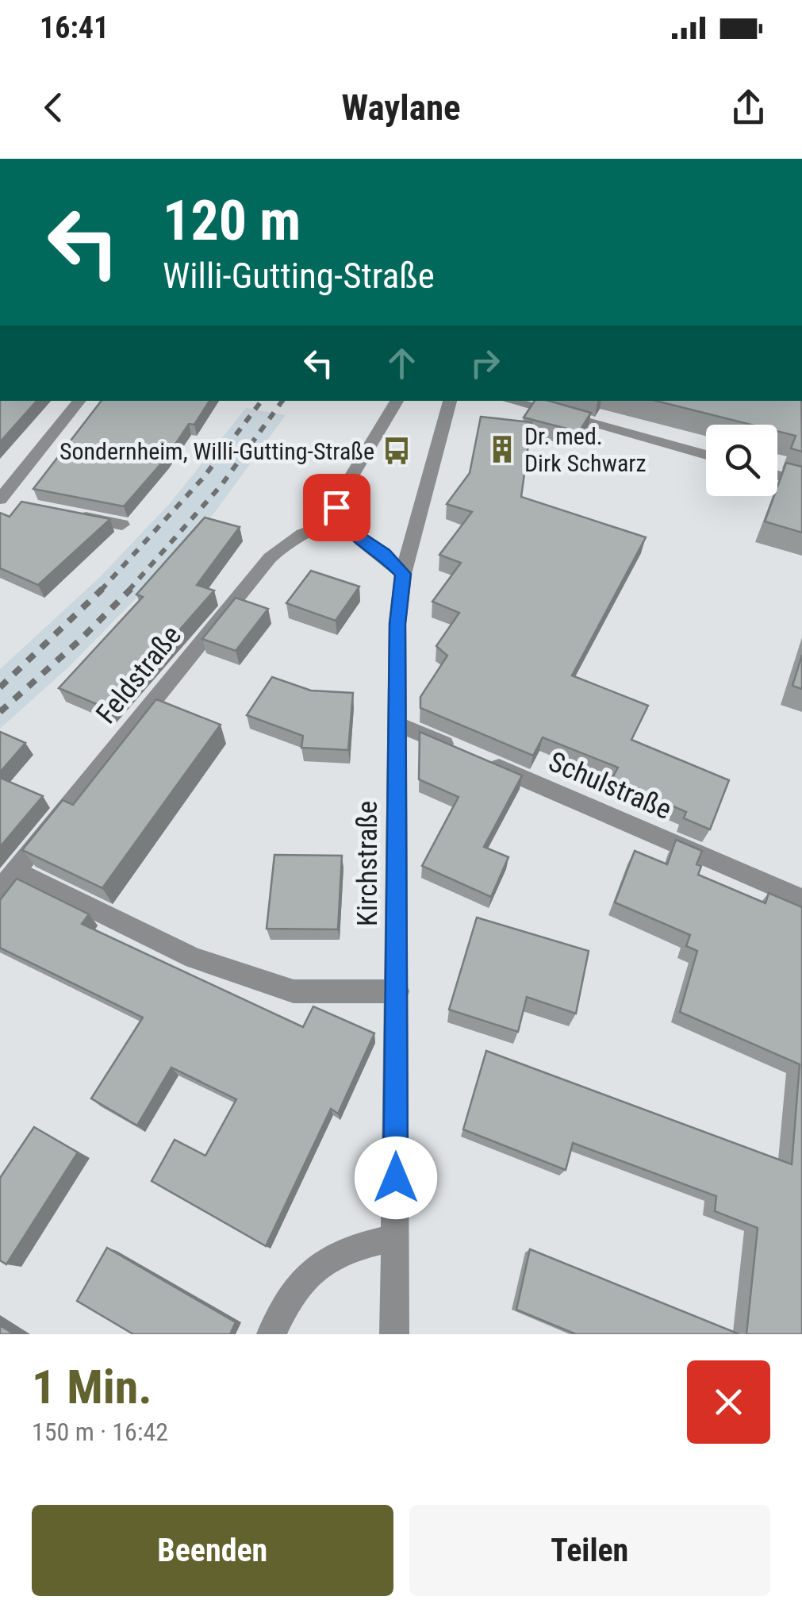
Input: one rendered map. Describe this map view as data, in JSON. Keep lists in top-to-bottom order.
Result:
{
  "streets": {
    "street": ["Feldstraße", "Schulstraße", "Kirchstraße"]
  },
  "crossings": [
    ["Schulstraße", "Kirchstraße"]
  ],
  "places": {
    "building": ["Dr. med. Dirk Schwarz"],
    "bus stop": ["Sondernheim, Willi-Gutting-Straße"]
  },
  "page": {
    "status": "16:41",
    "header": "Waylane",
    "turn": ["120 m", "Willi-Gutting-Straße"],
    "heading": ["1 Min.", "150 m · 16:42"],
    "buttons": ["Beenden", "Teilen"]
  }
}
